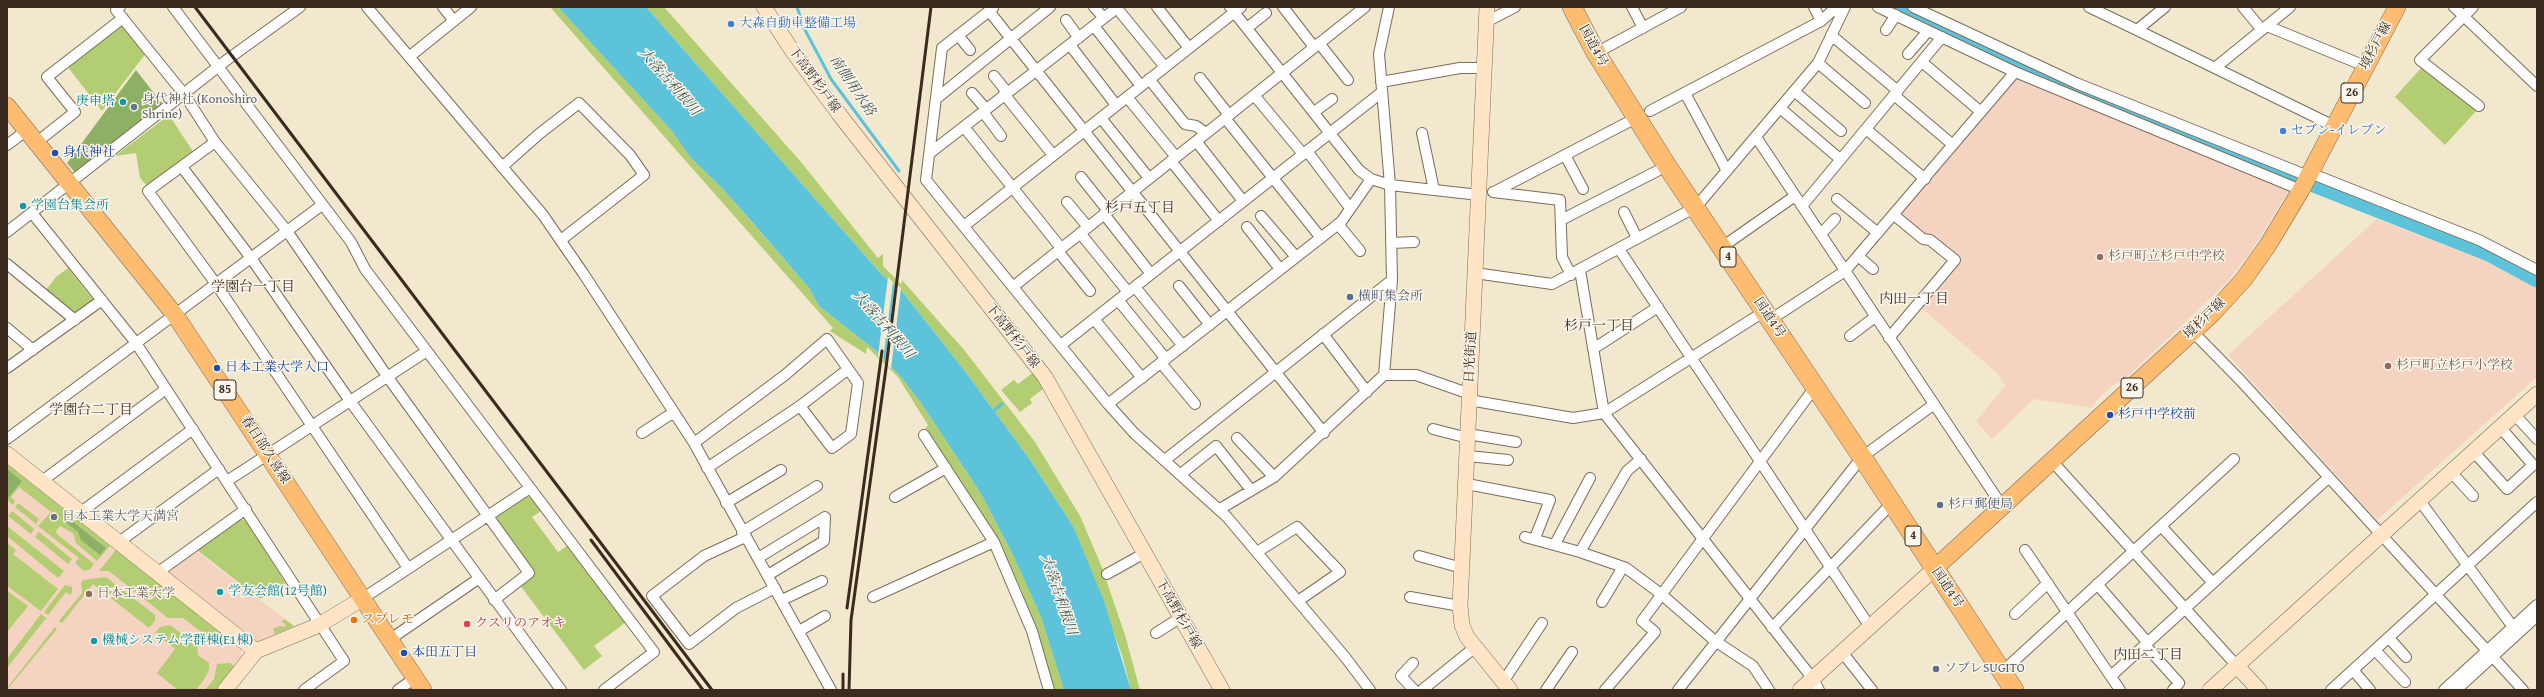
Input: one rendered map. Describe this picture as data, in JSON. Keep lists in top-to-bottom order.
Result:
{
  "streets": {
    "highway": ["国道4号", "4"],
    "main road": [
      "境杉戸線",
      "26",
      "85",
      "春日部久喜線"
    ],
    "street": ["下高野杉戸線", "日光街道"]
  },
  "crossings": [
    ["国道4号", "境杉戸線"]
  ],
  "districts": [
    "杉戸五丁目",
    "学園台一丁目",
    "内田一丁目",
    "杉戸一丁目",
    "学園台二丁目",
    "内田二丁目"
  ],
  "water": ["大落古利根川", "南側用水路"],
  "places": [
    "大森自動車整備工場",
    "庚申塔",
    "身代神社 (Konoshiro Shrine)",
    "セブン-イレブン",
    "身代神社",
    "学園台集会所",
    "杉戸町立杉戸中学校",
    "横町集会所",
    "杉戸町立杉戸小学校",
    "日本工業大学入口",
    "杉戸中学校前",
    "杉戸郵便局",
    "日本工業大学天満宮",
    "学友会館(12号館)",
    "日本工業大学",
    "スプレモ",
    "クスリのアオキ",
    "機械システム学群棟(E1棟)",
    "本田五丁目",
    "ソプレSUGITO"
  ]
}
